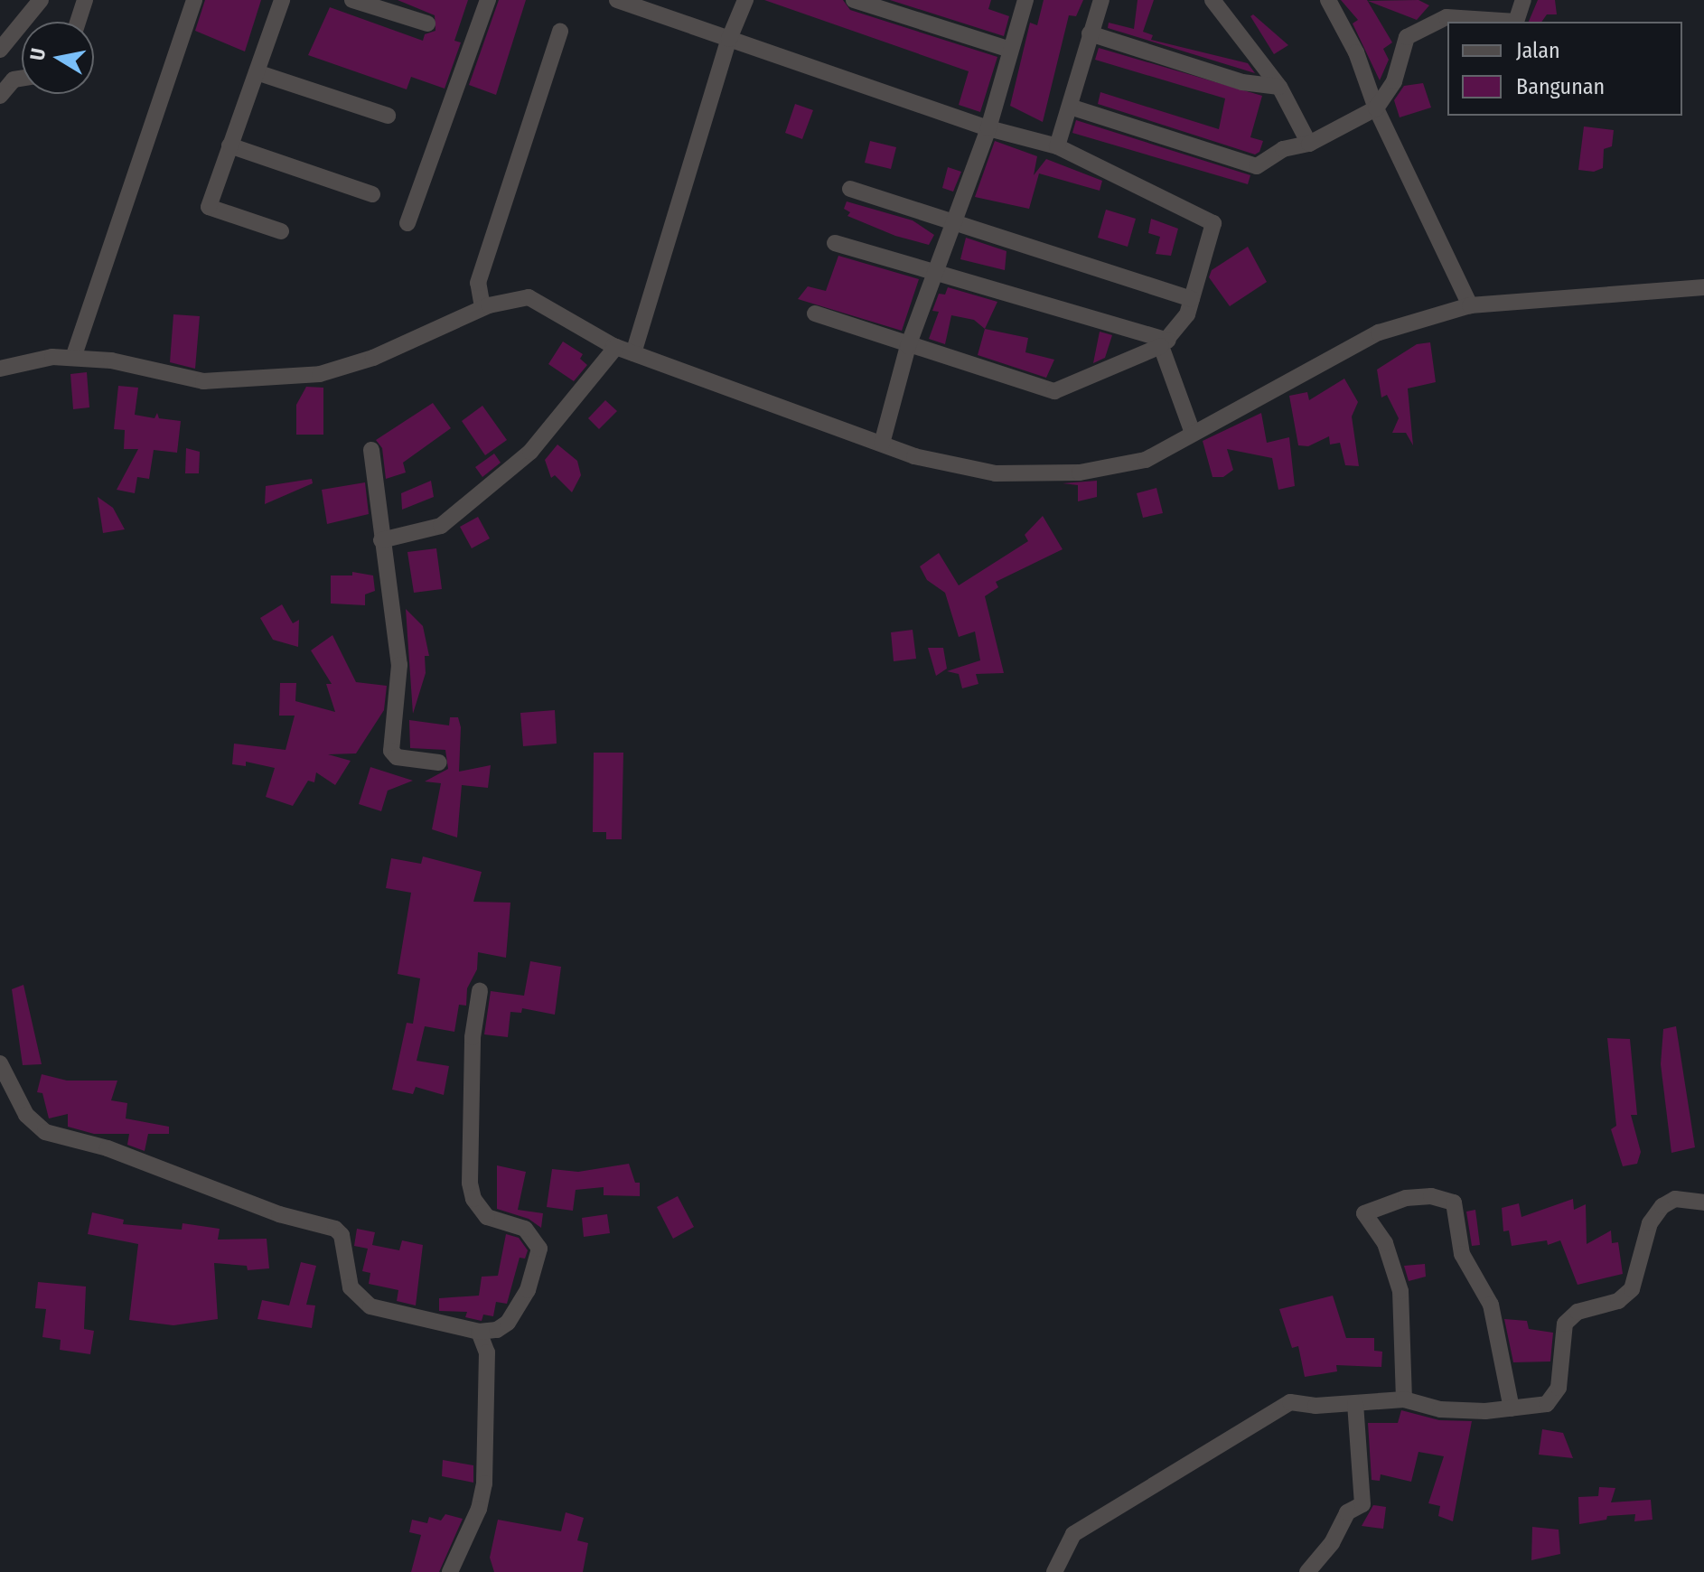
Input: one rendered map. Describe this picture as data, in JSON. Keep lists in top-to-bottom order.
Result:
{
  "legend": ["Jalan", "Bangunan"],
  "north": "left"
}
